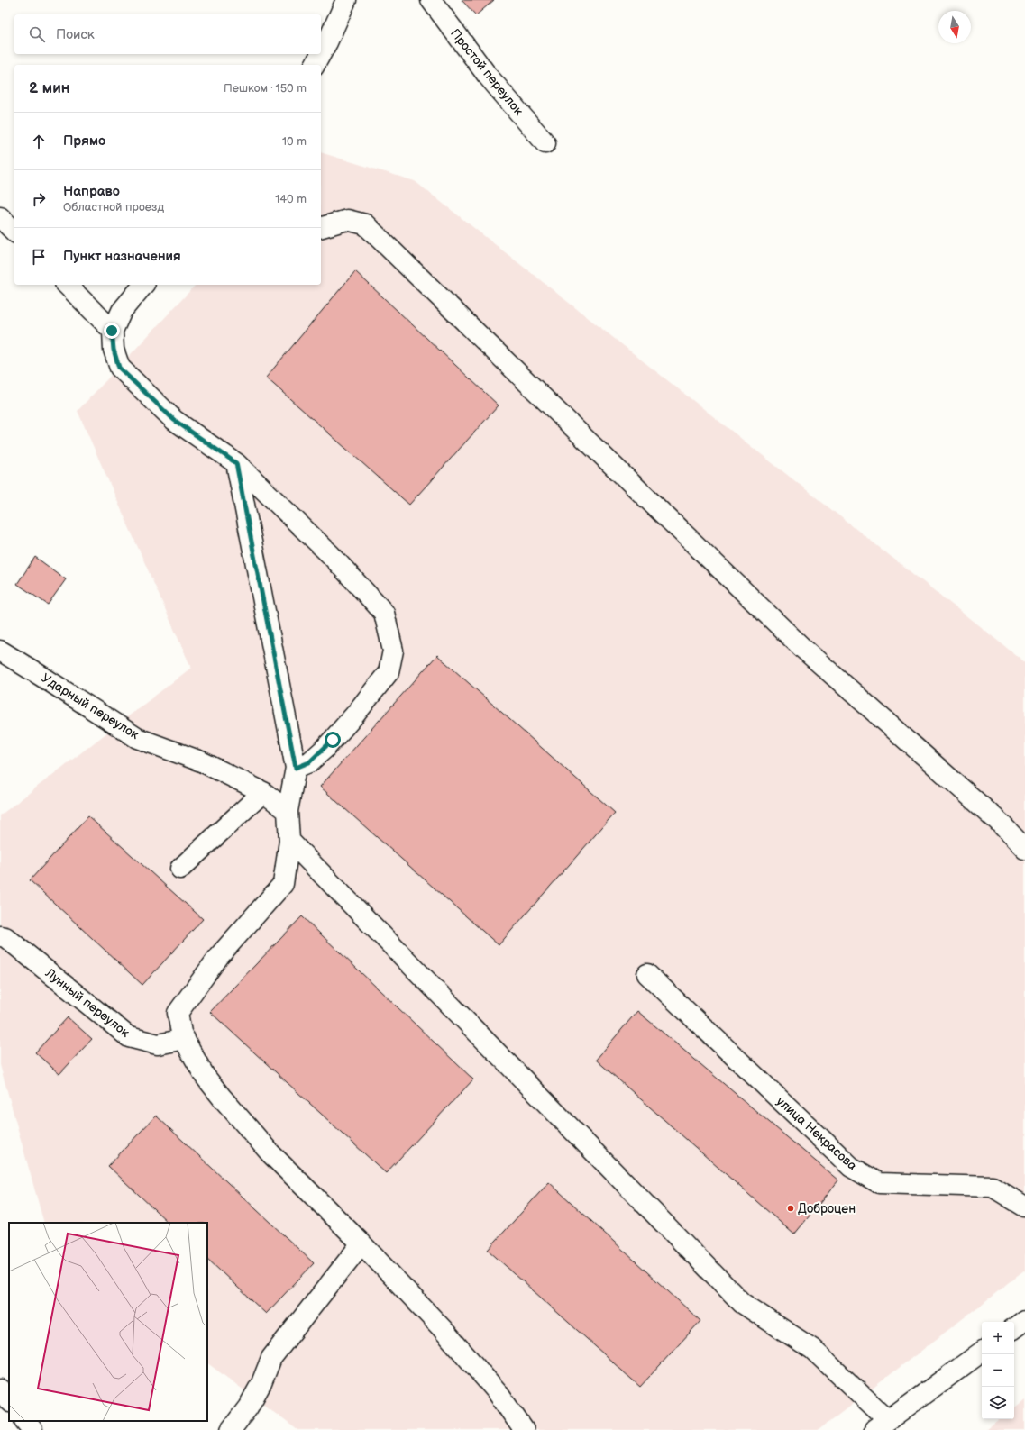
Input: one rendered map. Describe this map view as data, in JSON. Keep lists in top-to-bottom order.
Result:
{
  "streets": {
    "street": [
      "Простой переулок",
      "Ударный переулок",
      "Лунный переулок",
      "улица Некрасова"
    ]
  },
  "places": ["Доброцен"],
  "north": "bottom",
  "page": {
    "search": "Поиск",
    "heading": ["2 мин", "Пешком · 150 m"],
    "list": [
      ["Прямо", "10 m"],
      ["Направо", "Областной проезд", "140 m"],
      "Пункт назначения"
    ],
    "map_buttons": ["+", "−"]
  }
}
